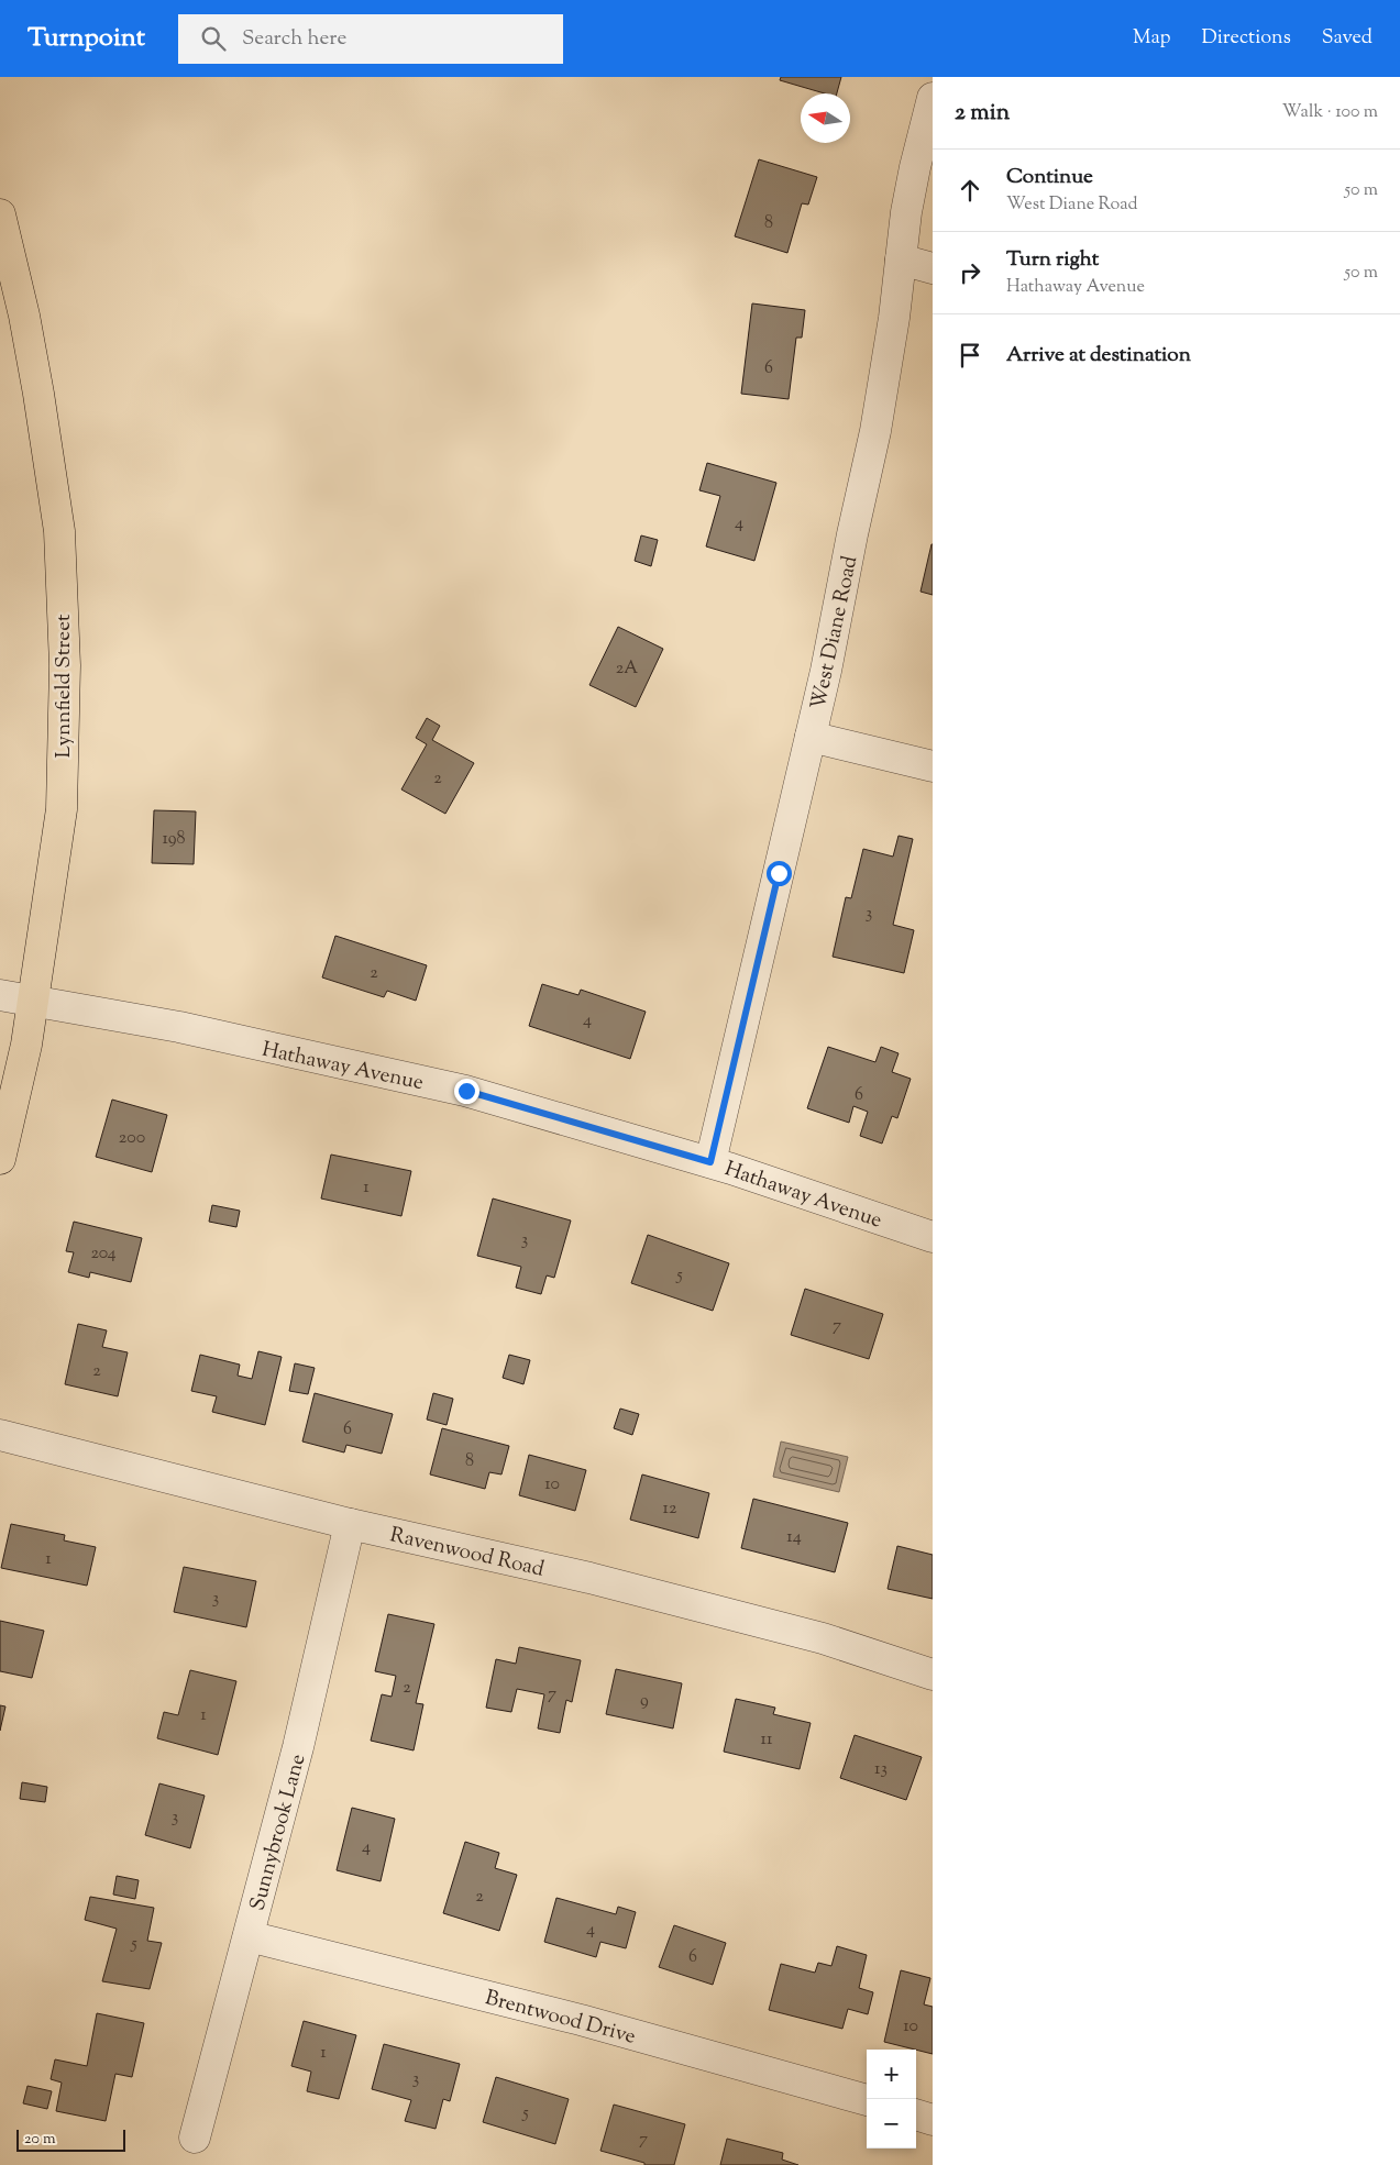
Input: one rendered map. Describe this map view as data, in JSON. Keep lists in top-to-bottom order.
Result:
{
  "streets": {
    "main road": ["Lynnfield Street"],
    "street": [
      "West Diane Road",
      "Hathaway Avenue",
      "Ravenwood Road",
      "Sunnybrook Lane",
      "Brentwood Drive"
    ]
  },
  "crossings": [
    ["West Diane Road", "Hathaway Avenue"],
    ["Lynnfield Street", "Hathaway Avenue"],
    ["Ravenwood Road", "Sunnybrook Lane"],
    ["Sunnybrook Lane", "Brentwood Drive"]
  ],
  "house_numbers": [
    "8",
    "6",
    "4",
    "2A",
    "2",
    "198",
    "3",
    "2",
    "4",
    "6",
    "200",
    "1",
    "3",
    "204",
    "5",
    "7",
    "2",
    "6",
    "8",
    "10",
    "12",
    "14",
    "1",
    "3",
    "2",
    "7",
    "9",
    "1",
    "11",
    "13",
    "3",
    "4",
    "2",
    "4",
    "5",
    "6",
    "10",
    "1",
    "3",
    "5",
    "7"
  ],
  "scale_bar": "20 m",
  "north": "left",
  "page": {
    "header": "Turnpoint",
    "search": "Search here",
    "nav": ["Map", "Directions", "Saved"],
    "heading": ["2 min", "Walk · 100 m"],
    "list": [
      ["Continue", "West Diane Road", "50 m"],
      ["Turn right", "Hathaway Avenue", "50 m"],
      "Arrive at destination"
    ],
    "map_buttons": ["+", "−"],
    "scale": "20 m"
  }
}
